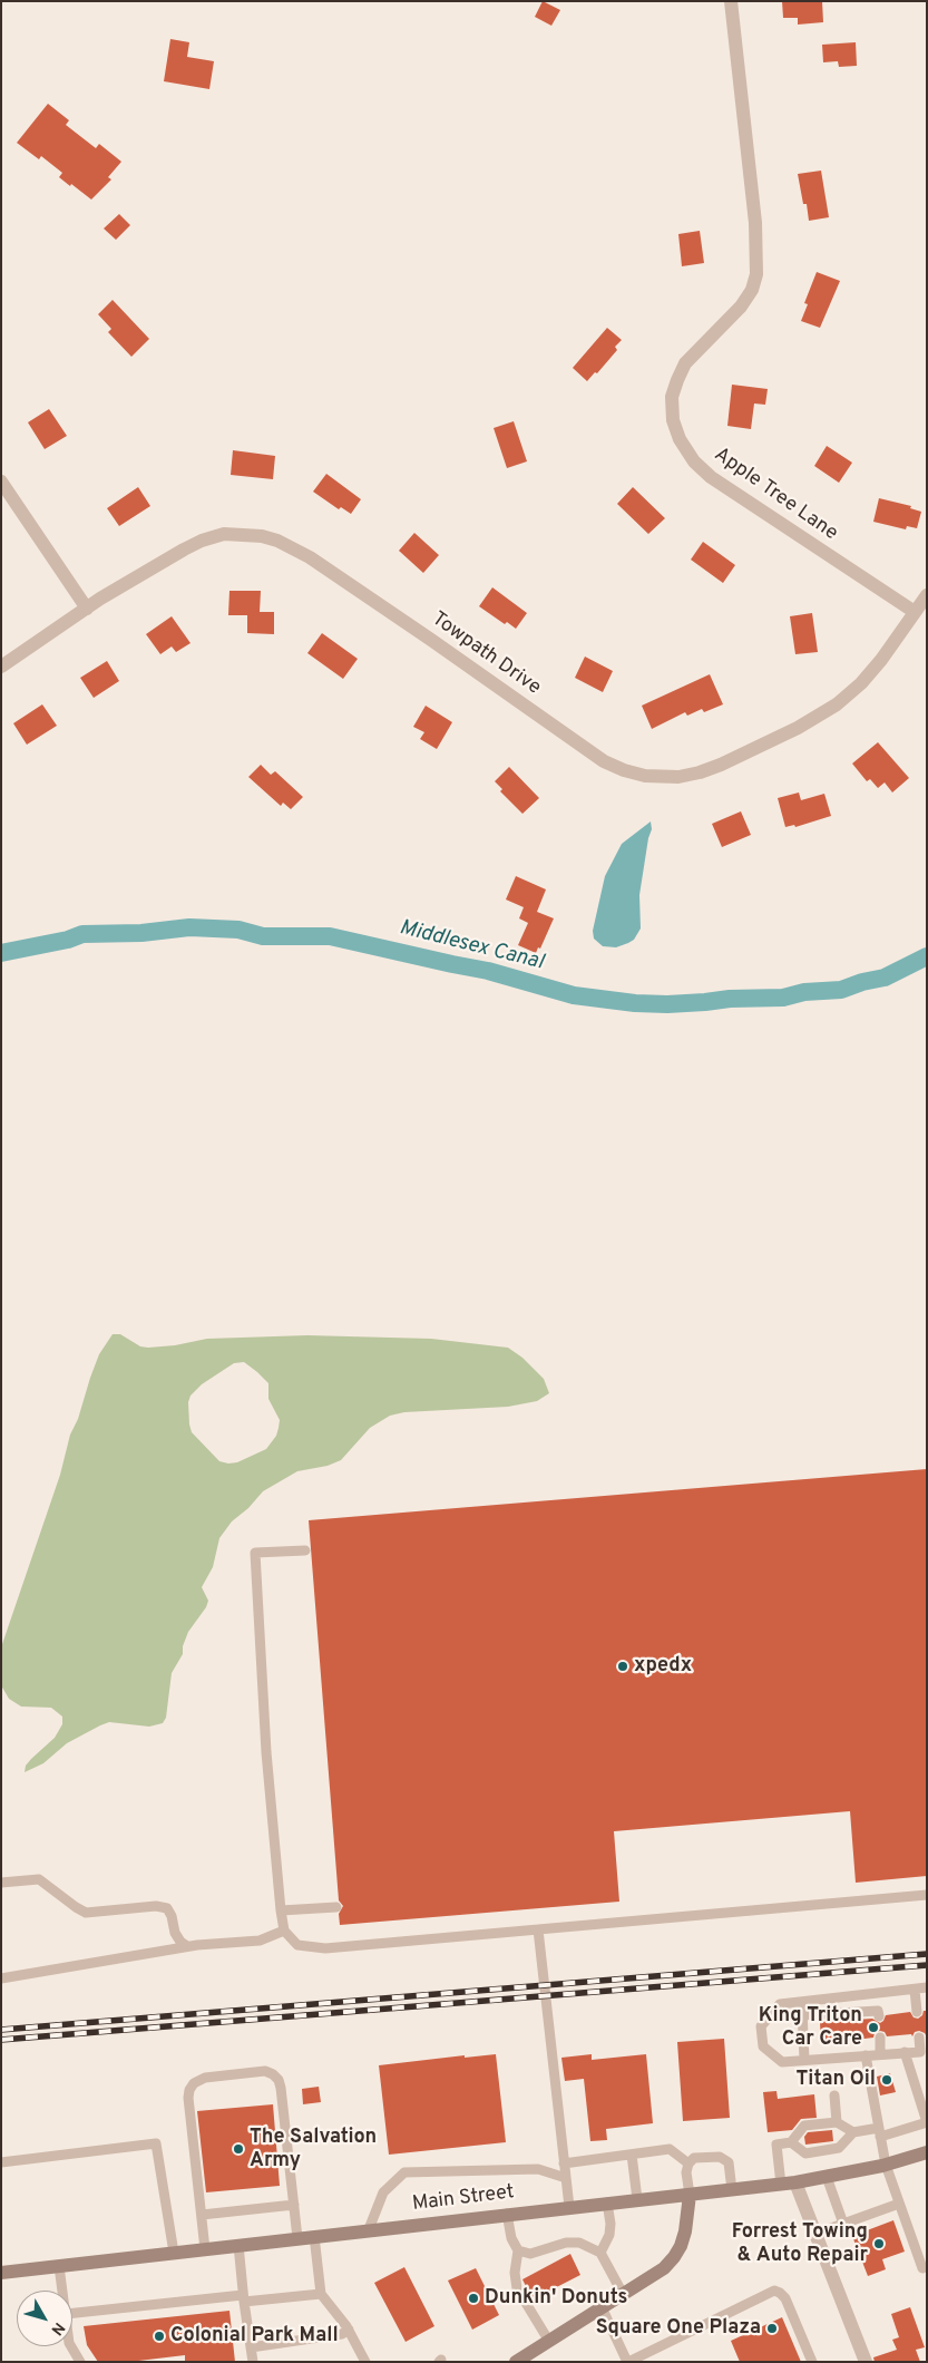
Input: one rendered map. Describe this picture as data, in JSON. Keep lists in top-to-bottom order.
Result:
{
  "streets": {
    "main road": ["Main Street"],
    "street": ["Apple Tree Lane", "Towpath Drive"]
  },
  "crossings": [
    ["Apple Tree Lane", "Towpath Drive"]
  ],
  "water": ["Middlesex Canal"],
  "places": [
    "xpedx",
    "King Triton Car Care",
    "Titan Oil",
    "The Salvation Army",
    "Forrest Towing & Auto Repair",
    "Dunkin' Donuts",
    "Square One Plaza",
    "Colonial Park Mall"
  ],
  "north": "bottom right"
}
